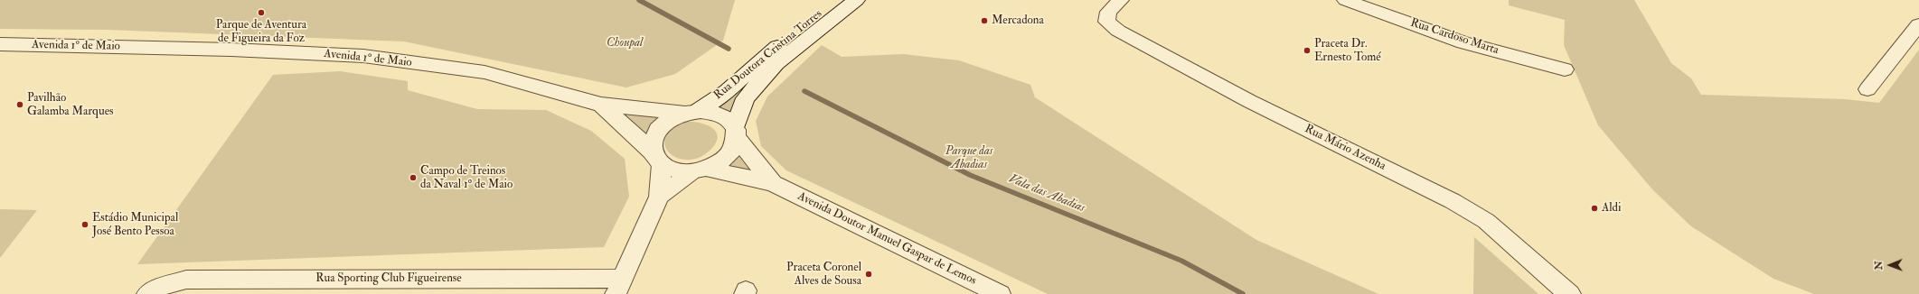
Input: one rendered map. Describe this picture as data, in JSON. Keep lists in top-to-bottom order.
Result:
{
  "streets": {
    "street": [
      "Rua Cardoso Marta",
      "Avenida 1º de Maio",
      "Rua Doutora Cristina Torres",
      "Rua Mário Azenha",
      "Avenida Doutor Manuel Gaspar de Lemos",
      "Rua Sporting Club Figueirense"
    ]
  },
  "crossings": [
    ["Avenida 1º de Maio", "Rua Doutora Cristina Torres"]
  ],
  "water": ["Vala das Abadias"],
  "parks": ["Choupal", "Parque das Abadias"],
  "places": [
    "Parque de Aventura de Figueira da Foz",
    "Mercadona",
    "Praceta Dr. Ernesto Tomé",
    "Pavilhão Galamba Marques",
    "Campo de Treinos da Naval 1º de Maio",
    "Aldi",
    "Estádio Municipal José Bento Pessoa",
    "Praceta Coronel Alves de Sousa"
  ],
  "north": "left"
}
